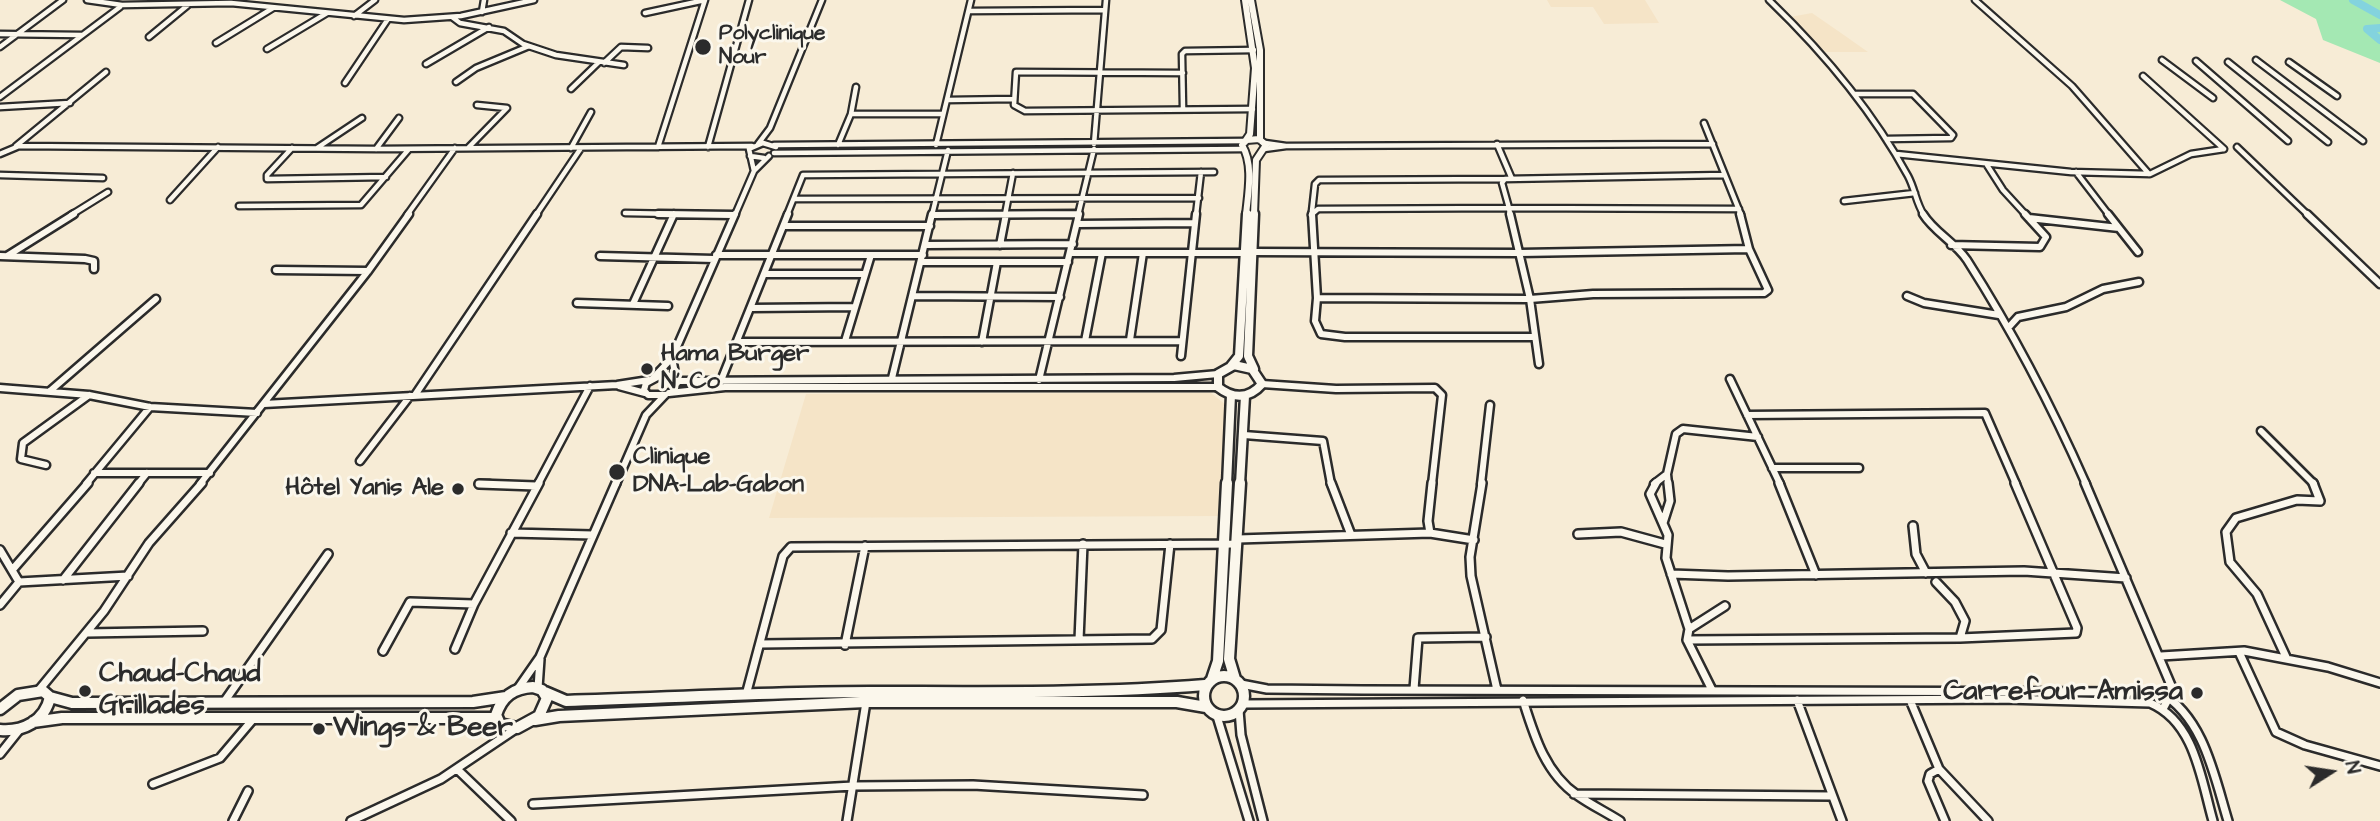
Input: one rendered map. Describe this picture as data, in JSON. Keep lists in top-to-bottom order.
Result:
{
  "places": [
    "Polyclinique Nour",
    "Hama Burger N' Co",
    "Clinique DNA-Lab-Gabon",
    "Hôtel Yanis Ale",
    "Chaud-Chaud Grillades",
    "Carrefour Amissa",
    "Wings & Beer"
  ],
  "north": "right"
}
